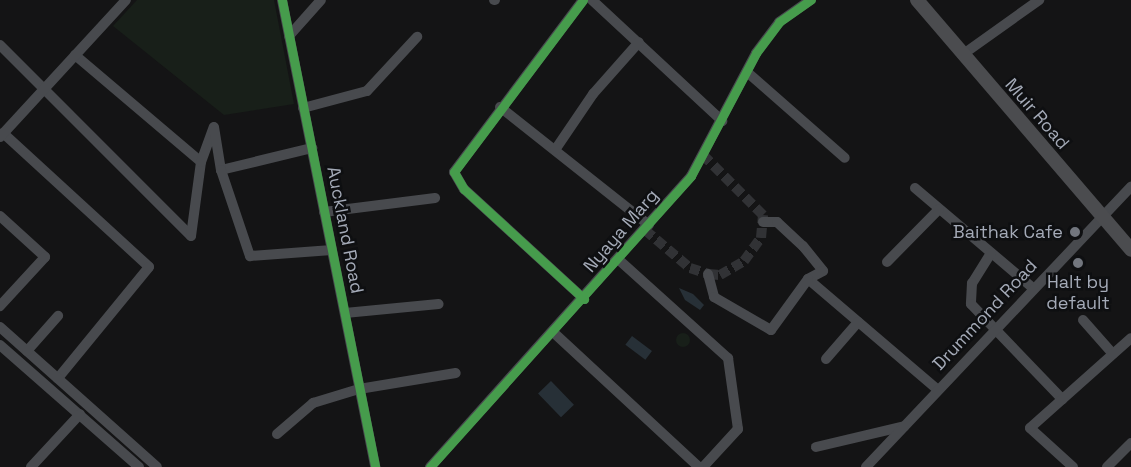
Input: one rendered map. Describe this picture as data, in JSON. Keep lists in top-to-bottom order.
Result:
{
  "streets": {
    "main road": ["Muir Road"],
    "street": ["Auckland Road", "Nyaya Marg", "Drummond Road"]
  },
  "crossings": [
    ["Muir Road", "Drummond Road"]
  ],
  "places": ["Baithak Cafe", "Halt by default"]
}
